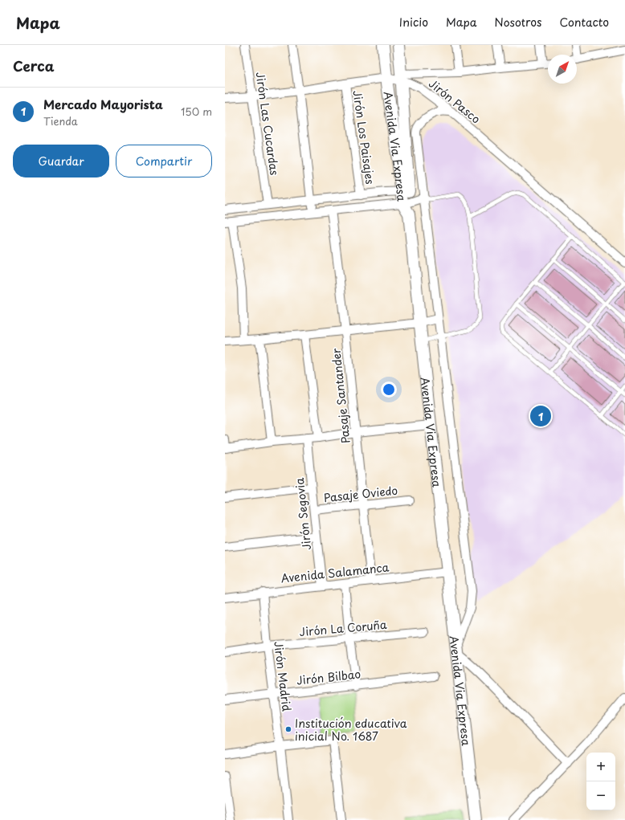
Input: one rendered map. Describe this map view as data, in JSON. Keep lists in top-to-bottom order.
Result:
{
  "streets": {
    "main road": ["Avenida Via Expresa"],
    "street": [
      "Jirón Pasco",
      "Jirón Las Cucardas",
      "Jirón Los Paisajes",
      "Pasaje Santander",
      "Pasaje Oviedo",
      "Jirón Segovia",
      "Avenida Salamanca",
      "Jirón La Coruña",
      "Jirón Madrid",
      "Jirón Bilbao"
    ]
  },
  "crossings": [
    ["Jirón Pasco", "Jirón Las Cucardas"],
    ["Jirón Pasco", "Jirón Los Paisajes"],
    ["Jirón Pasco", "Avenida Via Expresa"],
    ["Avenida Via Expresa", "Avenida Salamanca"],
    ["Pasaje Santander", "Pasaje Oviedo"],
    ["Pasaje Santander", "Avenida Salamanca"],
    ["Pasaje Oviedo", "Jirón Segovia"],
    ["Jirón Segovia", "Avenida Salamanca"],
    ["Avenida Salamanca", "Jirón Madrid"],
    ["Jirón La Coruña", "Jirón Madrid"],
    ["Jirón Madrid", "Jirón Bilbao"]
  ],
  "places": ["Institución educativa inicial No. 1687"],
  "north": "top right",
  "page": {
    "header": "Mapa",
    "nav": [
      "Inicio",
      "Mapa",
      "Nosotros",
      "Contacto"
    ],
    "heading": "Cerca",
    "list": [
      {
        "mark": "1",
        "name": "Mercado Mayorista",
        "note": "Tienda",
        "value": "150 m"
      }
    ],
    "buttons": ["Guardar", "Compartir"],
    "pins": "1",
    "map_buttons": ["+", "−"]
  }
}
